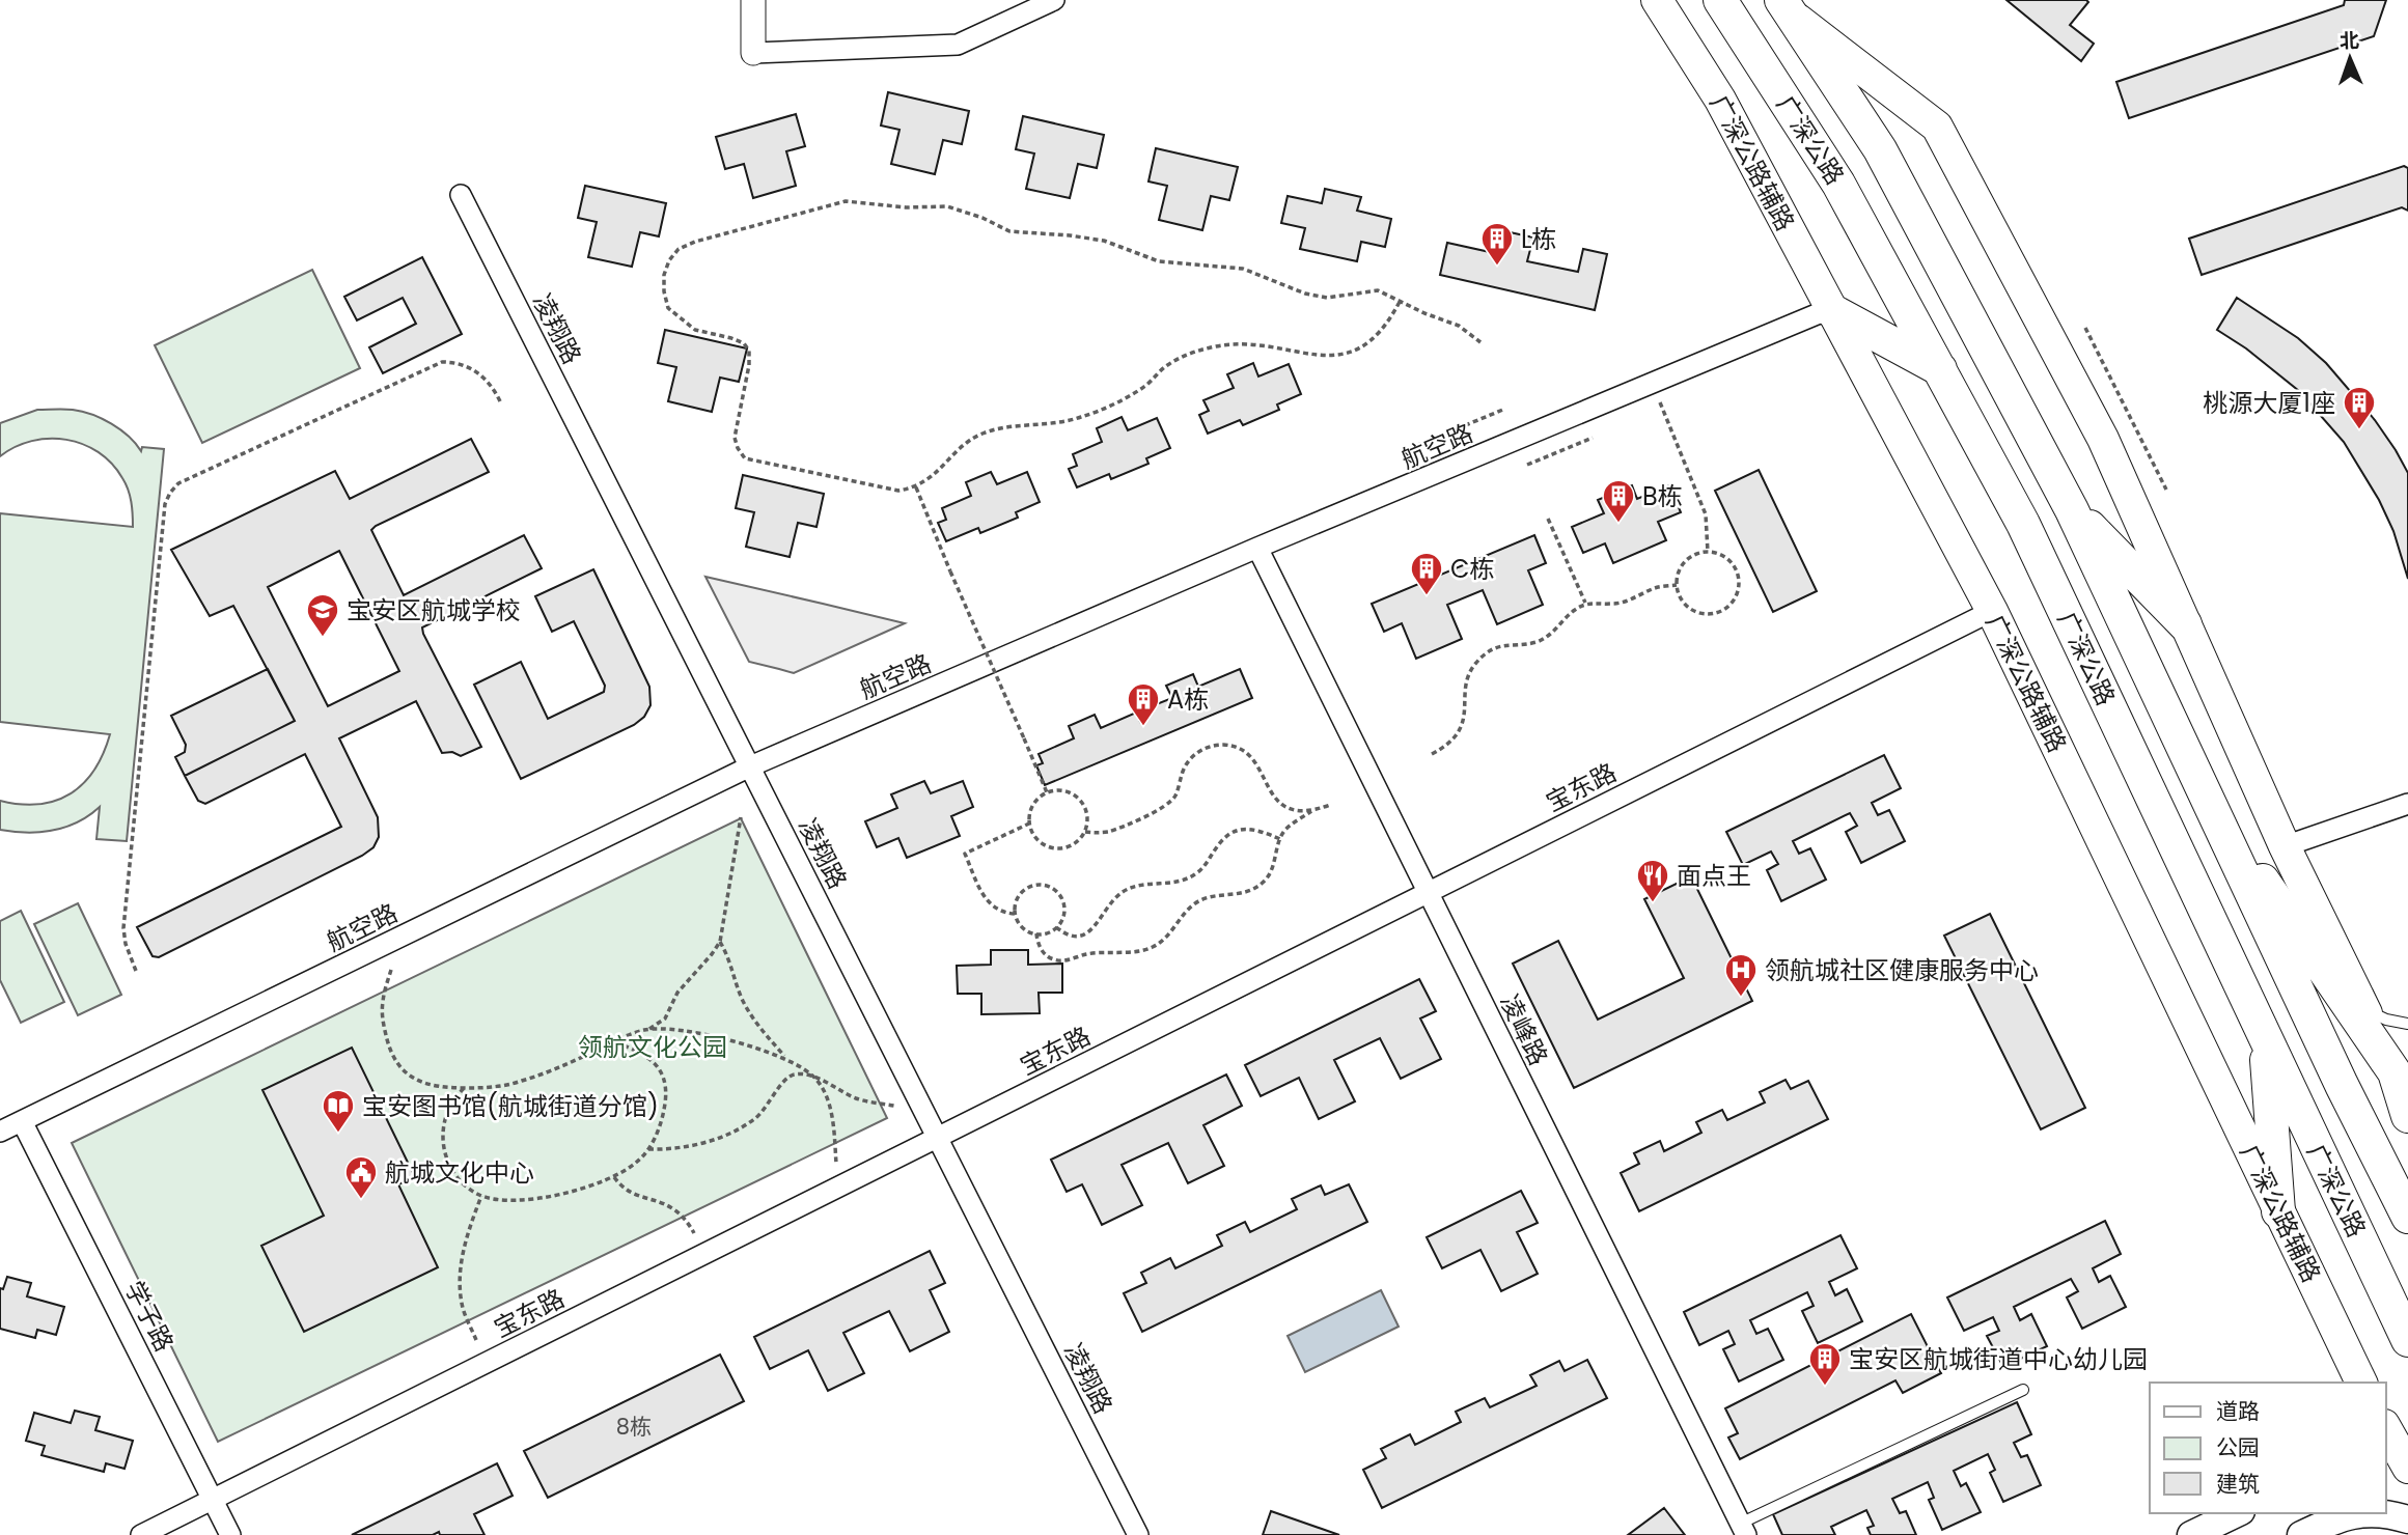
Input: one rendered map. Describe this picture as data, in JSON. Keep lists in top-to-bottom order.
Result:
{
  "streets": {
    "highway": ["广深公路"],
    "main road": ["广深公路辅路"],
    "street": [
      "凌翔路",
      "航空路",
      "宝东路",
      "凌峰路",
      "学子路"
    ]
  },
  "crossings": [
    ["广深公路辅路", "航空路"],
    ["广深公路辅路", "宝东路"],
    ["凌翔路", "航空路"],
    ["凌翔路", "宝东路"],
    ["航空路", "凌峰路"],
    ["航空路", "学子路"],
    ["宝东路", "凌峰路"],
    ["宝东路", "学子路"]
  ],
  "parks": ["领航文化公园"],
  "places": {
    "building": [
      "L栋",
      "桃源大厦1座",
      "B栋",
      "C栋",
      "A栋",
      "宝安区航城街道中心幼儿园"
    ],
    "school or university": ["宝安区航城学校"],
    "restaurant": ["面点王"],
    "hospital": ["领航城社区健康服务中心"],
    "library": ["宝安图书馆(航城街道分馆)"],
    "public building": ["航城文化中心"]
  },
  "house_numbers": ["8栋"],
  "legend": ["道路", "公园", "建筑"],
  "north": "top"
}
